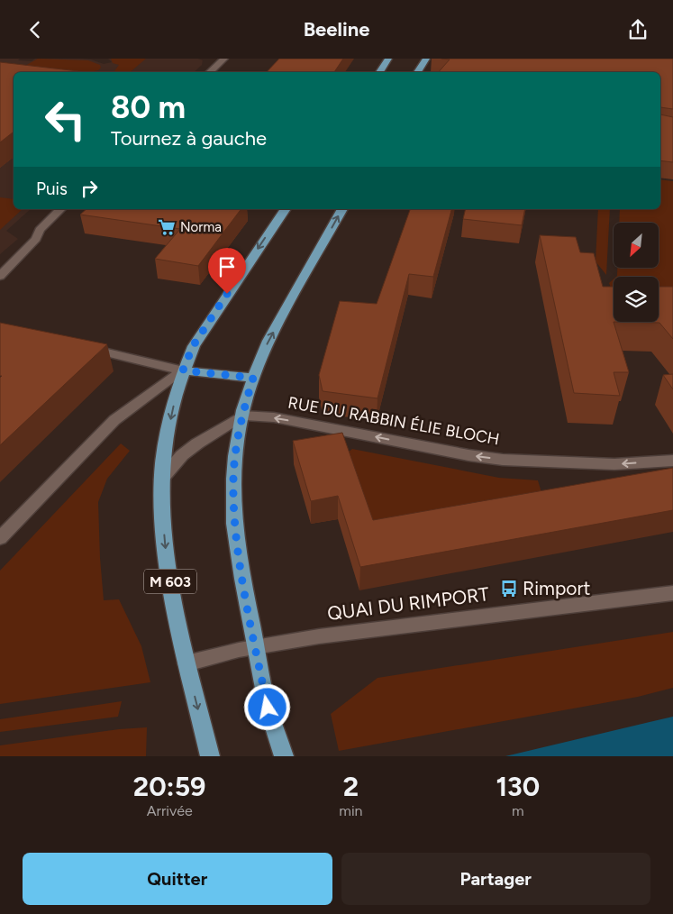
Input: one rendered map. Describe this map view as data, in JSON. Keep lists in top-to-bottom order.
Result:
{
  "streets": {
    "main road": ["M 603"],
    "street": ["RUE DU RABBIN ÉLIE BLOCH", "QUAI DU RIMPORT"]
  },
  "crossings": [
    ["M 603", "QUAI DU RIMPORT"]
  ],
  "one_way": ["RUE DU RABBIN ÉLIE BLOCH"],
  "places": {
    "supermarket": ["Norma"],
    "bus stop": ["Rimport"]
  },
  "north": "bottom left",
  "page": {
    "header": "Beeline",
    "turn": ["80 m", "Tournez à gauche"],
    "then": "Puis",
    "eta": [
      "20:59",
      "Arrivée",
      "2",
      "min",
      "130",
      "m"
    ],
    "buttons": ["Quitter", "Partager"]
  }
}
